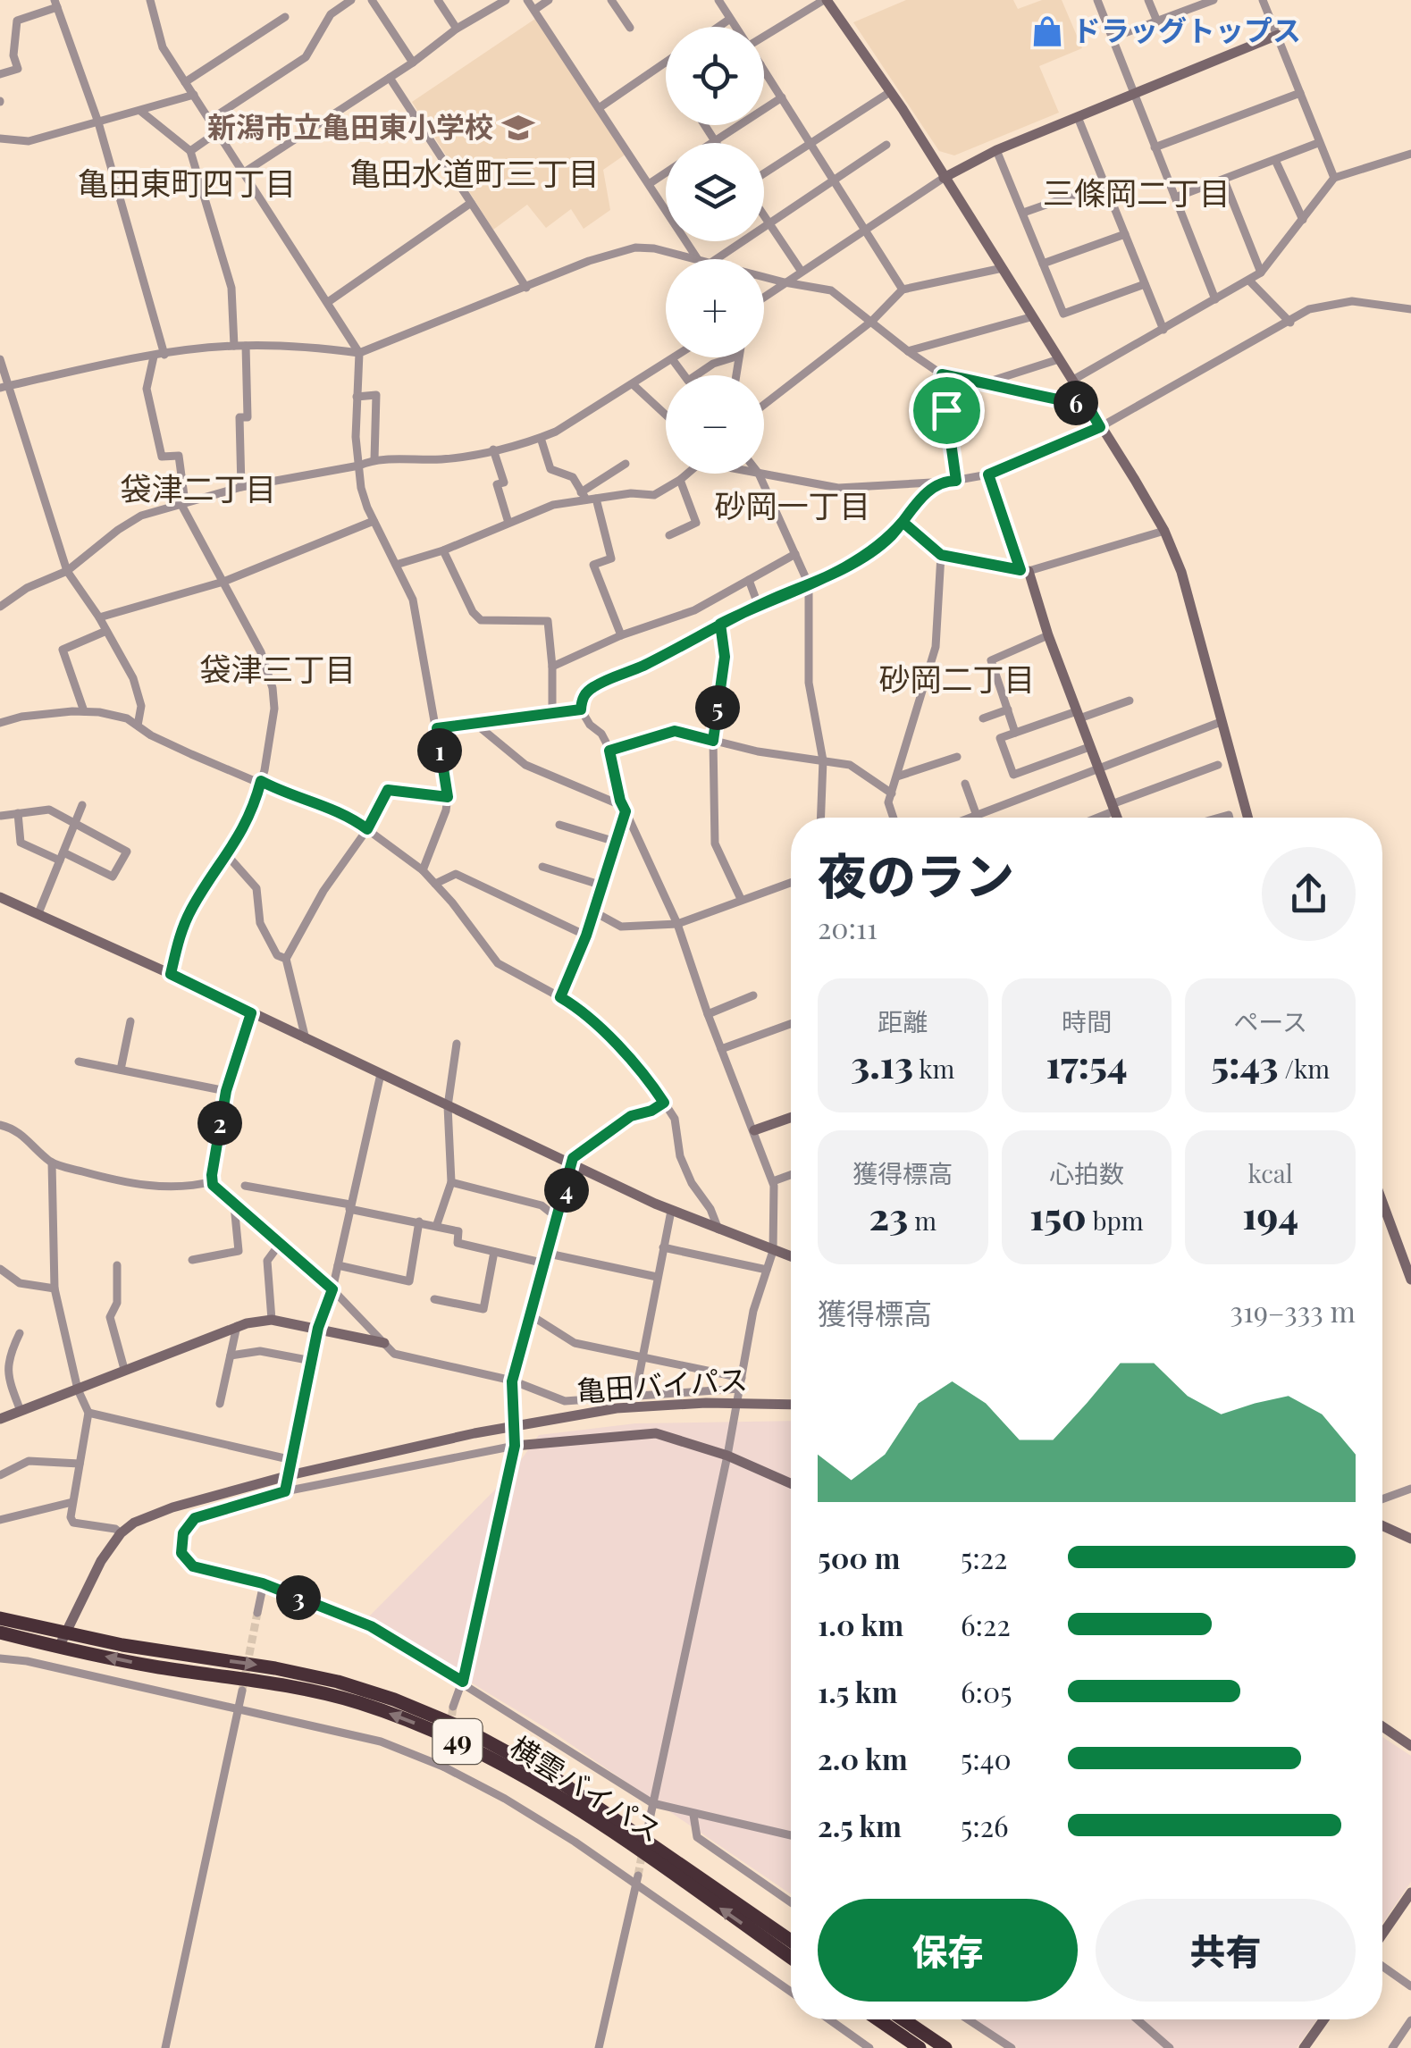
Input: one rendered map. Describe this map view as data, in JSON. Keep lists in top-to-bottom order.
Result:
{
  "streets": {
    "highway": ["49", "横雲バイパス"],
    "street": ["亀田バイパス"]
  },
  "crossings": [
    ["亀田バイパス", "49"],
    ["亀田バイパス", "横雲バイパス"],
    ["49", "横雲バイパス"]
  ],
  "districts": [
    "亀田水道町三丁目",
    "亀田東町四丁目",
    "三條岡二丁目",
    "袋津二丁目",
    "砂岡一丁目",
    "袋津三丁目",
    "砂岡二丁目"
  ],
  "places": {
    "shop": ["ドラッグトップス"],
    "school or university": ["新潟市立亀田東小学校"]
  },
  "page": {
    "map_buttons": ["+", "−"],
    "pins": [
      "6",
      "5",
      "1",
      "2",
      "4",
      "3"
    ],
    "heading": ["夜のラン", "20:11"],
    "stats": [
      ["距離", "3.13 km"],
      ["時間", "17:54"],
      ["ペース", "5:43 /km"],
      ["獲得標高", "23 m"],
      ["心拍数", "150 bpm"],
      ["kcal", "194"]
    ],
    "chart": ["獲得標高", "319–333 m"],
    "list": [
      {
        "name": "500 m",
        "note": "5:22"
      },
      {
        "name": "1.0 km",
        "note": "6:22"
      },
      {
        "name": "1.5 km",
        "note": "6:05"
      },
      {
        "name": "2.0 km",
        "note": "5:40"
      },
      {
        "name": "2.5 km",
        "note": "5:26"
      }
    ],
    "buttons": ["保存", "共有"]
  }
}
